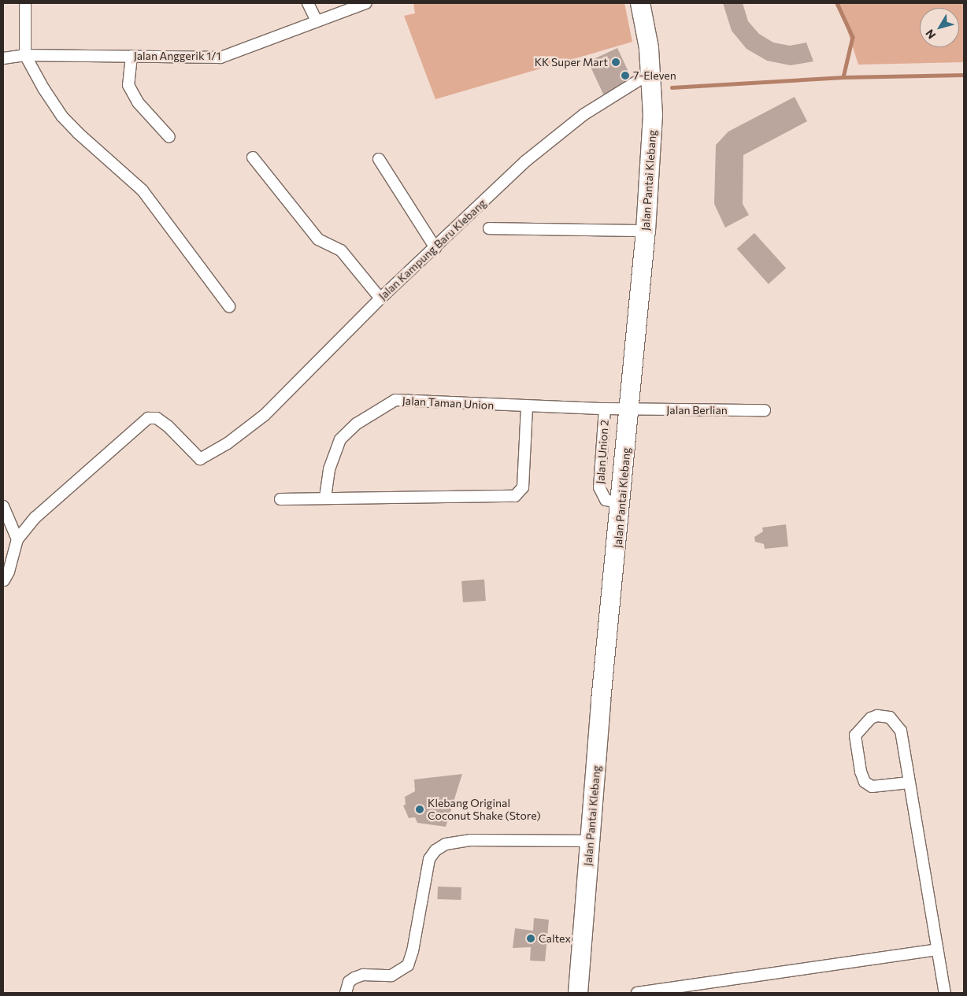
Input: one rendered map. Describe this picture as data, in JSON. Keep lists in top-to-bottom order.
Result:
{
  "streets": {
    "highway": ["Jalan Pantai Klebang"],
    "street": [
      "Jalan Anggerik 1/1",
      "Jalan Kampung Baru Klebang",
      "Jalan Taman Union",
      "Jalan Berlian",
      "Jalan Union 2"
    ]
  },
  "crossings": [
    ["Jalan Pantai Klebang", "Jalan Kampung Baru Klebang"],
    ["Jalan Pantai Klebang", "Jalan Taman Union"],
    ["Jalan Pantai Klebang", "Jalan Berlian"],
    ["Jalan Pantai Klebang", "Jalan Union 2"],
    ["Jalan Taman Union", "Jalan Berlian"],
    ["Jalan Taman Union", "Jalan Union 2"]
  ],
  "places": [
    "KK Super Mart",
    "7-Eleven",
    "Klebang Original Coconut Shake (Store)",
    "Caltex"
  ],
  "north": "bottom left"
}
